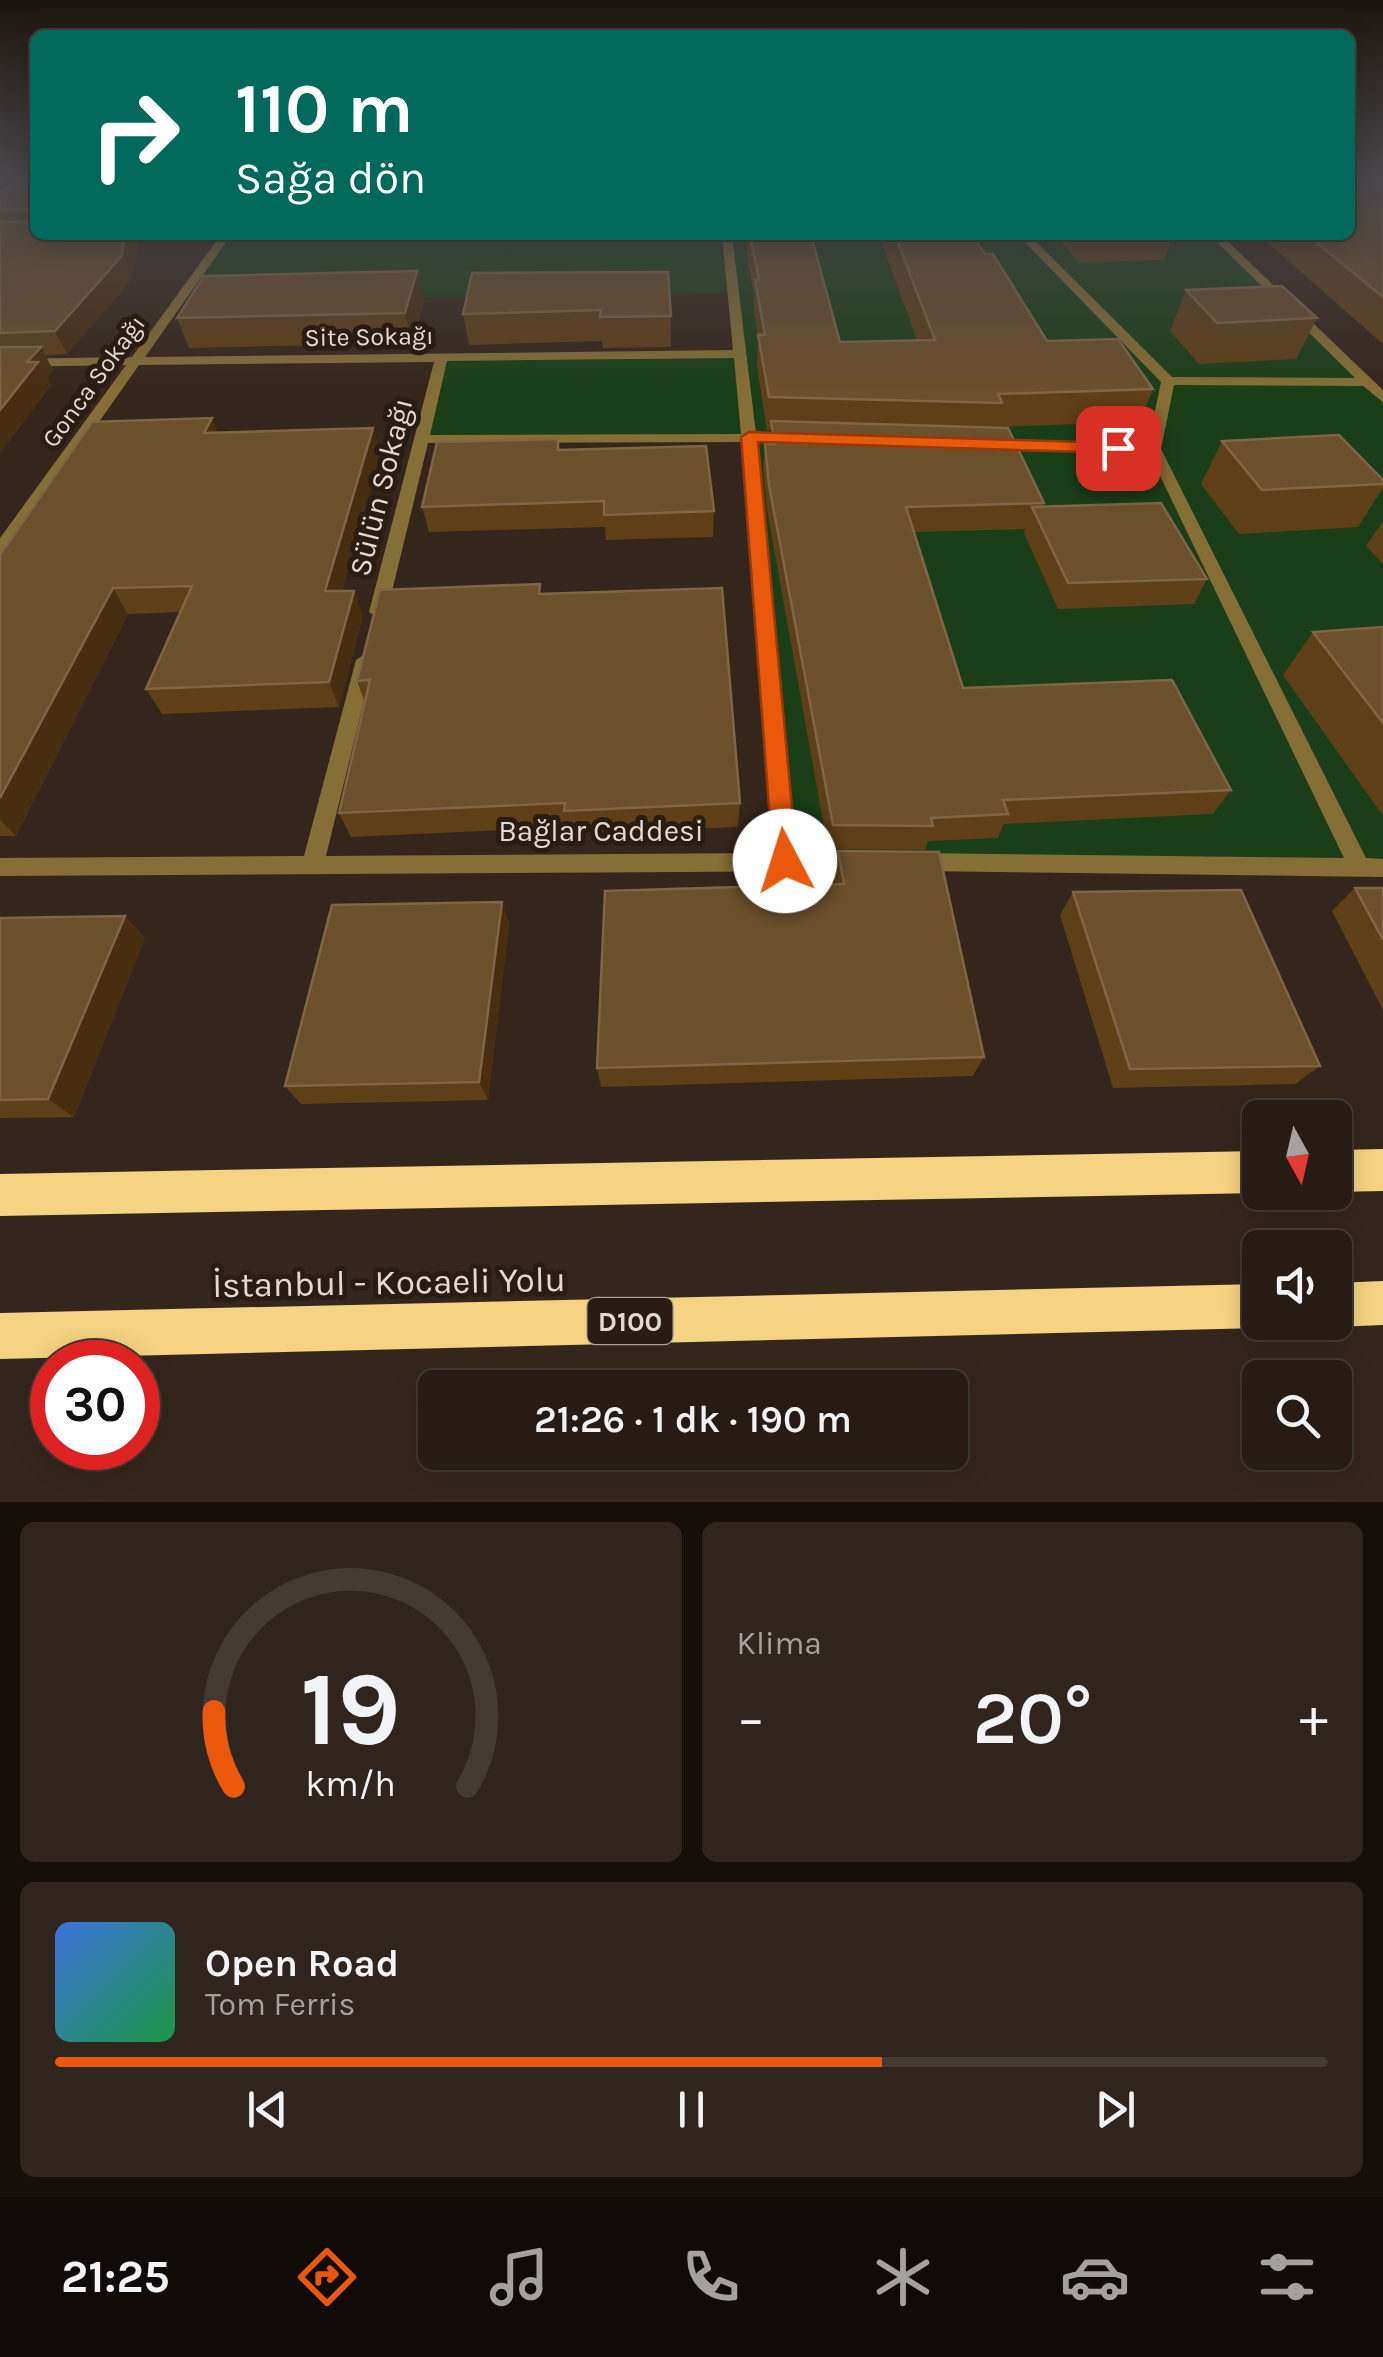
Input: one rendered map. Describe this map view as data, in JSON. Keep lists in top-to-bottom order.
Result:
{
  "streets": {
    "highway": ["İstanbul - Kocaeli Yolu", "D100"],
    "street": [
      "Site Sokağı",
      "Gonca Sokağı",
      "Sülün Sokağı",
      "Bağlar Caddesi"
    ]
  },
  "crossings": [
    ["Site Sokağı", "Gonca Sokağı"],
    ["Site Sokağı", "Sülün Sokağı"]
  ],
  "north": "bottom",
  "page": {
    "turn": ["110 m", "Sağa dön"],
    "limit": "30",
    "trip": "21:26 · 1 dk · 190 m",
    "tile": "Klima",
    "heat": ["−", "20°", "+"],
    "song": ["Open Road", "Tom Ferris"],
    "tabs": "21:25",
    "gauge": ["19", "km/h"]
  }
}
